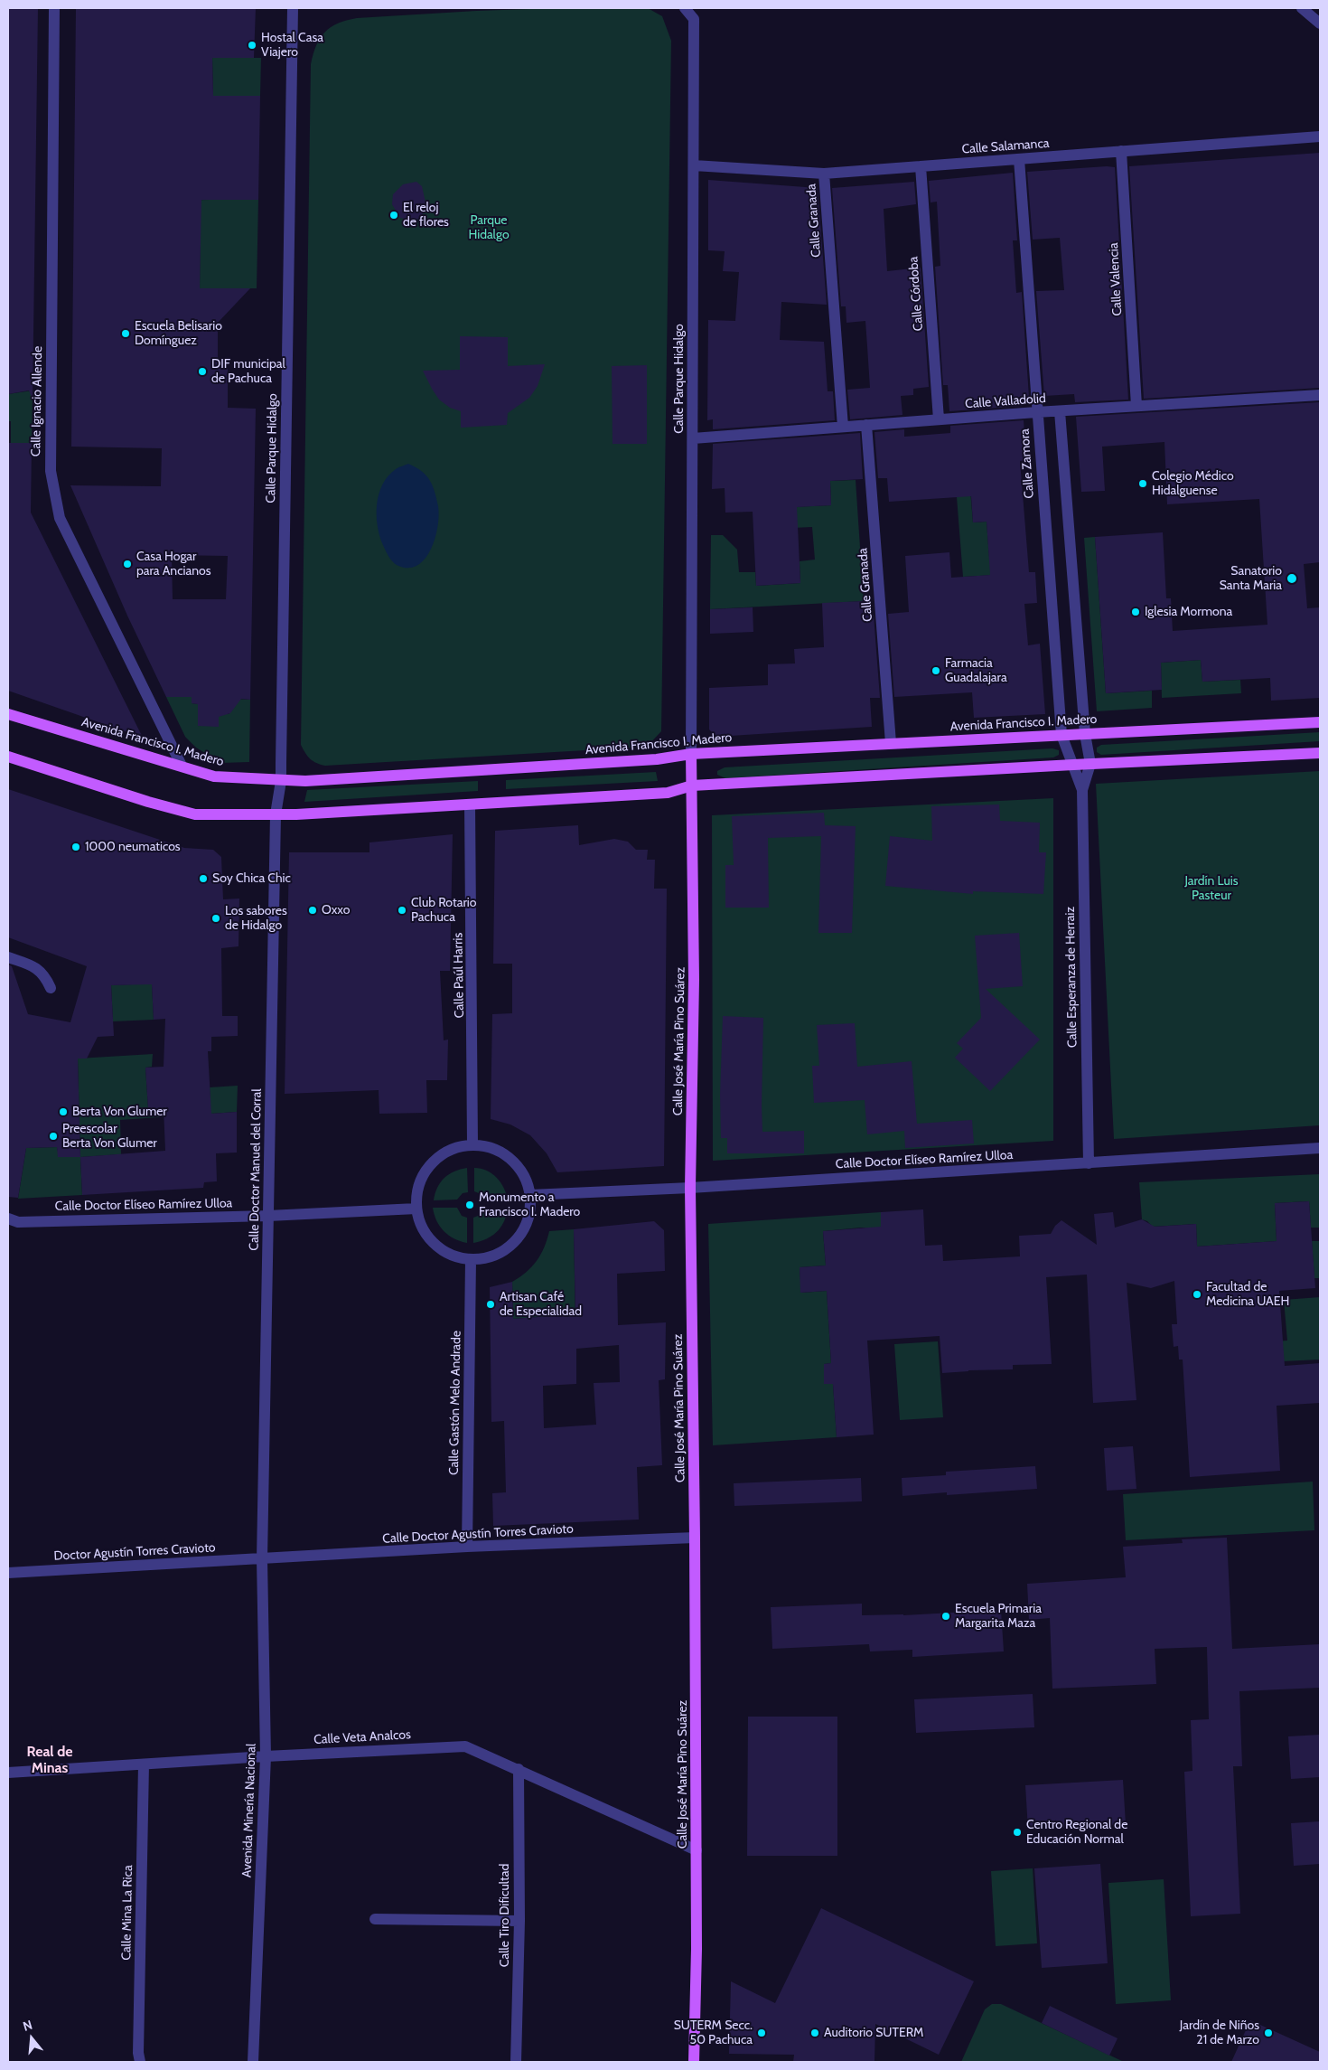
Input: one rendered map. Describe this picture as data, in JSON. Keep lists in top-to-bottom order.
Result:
{
  "streets": {
    "main road": ["Avenida Francisco I. Madero", "Calle José María Pino Suárez"],
    "street": [
      "Calle Salamanca",
      "Calle Granada",
      "Calle Valencia",
      "Calle Córdoba",
      "Calle Parque Hidalgo",
      "Calle Ignacio Allende",
      "Calle Valladolid",
      "Calle Zamora",
      "Calle Paúl Harris",
      "Calle Esperanza de Herraiz",
      "Calle Doctor Elíseo Ramírez Ulloa",
      "Calle Doctor Manuel del Corral",
      "Calle Gastón Melo Andrade",
      "Calle Doctor Agustín Torres Cravioto",
      "Doctor Agustín Torres Cravioto",
      "Calle Veta Analcos",
      "Avenida Minería Nacional",
      "Calle Mina La Rica",
      "Calle Tiro Dificultad"
    ]
  },
  "crossings": [
    ["Calle Salamanca", "Calle Granada"],
    ["Calle Salamanca", "Calle Valencia"],
    ["Calle Salamanca", "Calle Córdoba"],
    ["Calle Salamanca", "Calle Parque Hidalgo"],
    ["Calle Salamanca", "Calle Zamora"],
    ["Calle Granada", "Calle Valladolid"],
    ["Calle Granada", "Avenida Francisco I. Madero"],
    ["Calle Valencia", "Calle Valladolid"],
    ["Calle Córdoba", "Calle Valladolid"],
    ["Calle Parque Hidalgo", "Calle Valladolid"],
    ["Calle Parque Hidalgo", "Avenida Francisco I. Madero"],
    ["Calle Parque Hidalgo", "Calle José María Pino Suárez"],
    ["Calle Parque Hidalgo", "Calle Doctor Manuel del Corral"],
    ["Calle Ignacio Allende", "Avenida Francisco I. Madero"],
    ["Calle Valladolid", "Calle Zamora"],
    ["Calle Zamora", "Avenida Francisco I. Madero"],
    ["Calle Zamora", "Calle Esperanza de Herraiz"],
    ["Avenida Francisco I. Madero", "Calle José María Pino Suárez"],
    ["Avenida Francisco I. Madero", "Calle Doctor Manuel del Corral"],
    ["Calle Paúl Harris", "Calle Doctor Elíseo Ramírez Ulloa"],
    ["Calle Paúl Harris", "Calle Gastón Melo Andrade"],
    ["Calle Esperanza de Herraiz", "Calle Doctor Elíseo Ramírez Ulloa"],
    ["Calle José María Pino Suárez", "Calle Doctor Elíseo Ramírez Ulloa"],
    ["Calle José María Pino Suárez", "Calle Doctor Agustín Torres Cravioto"],
    ["Calle José María Pino Suárez", "Calle Veta Analcos"],
    ["Calle Doctor Elíseo Ramírez Ulloa", "Calle Doctor Manuel del Corral"],
    ["Calle Doctor Elíseo Ramírez Ulloa", "Calle Gastón Melo Andrade"],
    ["Calle Doctor Manuel del Corral", "Calle Doctor Agustín Torres Cravioto"],
    ["Calle Doctor Manuel del Corral", "Doctor Agustín Torres Cravioto"],
    ["Calle Doctor Manuel del Corral", "Avenida Minería Nacional"],
    ["Calle Gastón Melo Andrade", "Calle Doctor Agustín Torres Cravioto"],
    ["Calle Doctor Agustín Torres Cravioto", "Doctor Agustín Torres Cravioto"],
    ["Calle Doctor Agustín Torres Cravioto", "Avenida Minería Nacional"],
    ["Doctor Agustín Torres Cravioto", "Avenida Minería Nacional"],
    ["Calle Veta Analcos", "Avenida Minería Nacional"],
    ["Calle Veta Analcos", "Calle Mina La Rica"],
    ["Calle Veta Analcos", "Calle Tiro Dificultad"]
  ],
  "districts": ["Real de Minas"],
  "parks": ["Parque Hidalgo", "Jardín Luis Pasteur"],
  "places": [
    "Hostal Casa Viajero",
    "El reloj de flores",
    "Escuela Belisario Domínguez",
    "DIF municipal de Pachuca",
    "Colegio Médico Hidalguense",
    "Casa Hogar para Ancianos",
    "Sanatorio Santa Maria",
    "Iglesia Mormona",
    "Farmacia Guadalajara",
    "1000 neumaticos",
    "Soy Chica Chic",
    "Oxxo",
    "Club Rotario Pachuca",
    "Los sabores de Hidalgo",
    "Berta Von Glumer",
    "Preescolar Berta Von Glumer",
    "Monumento a Francisco I. Madero",
    "Facultad de Medicina UAEH",
    "Artisan Café de Especialidad",
    "Escuela Primaria Margarita Maza",
    "Centro Regional de Educación Normal",
    "SUTERM Secc. 50 Pachuca",
    "Auditorio SUTERM",
    "Jardín de Niños 21 de Marzo"
  ],
  "north": "top"
}
